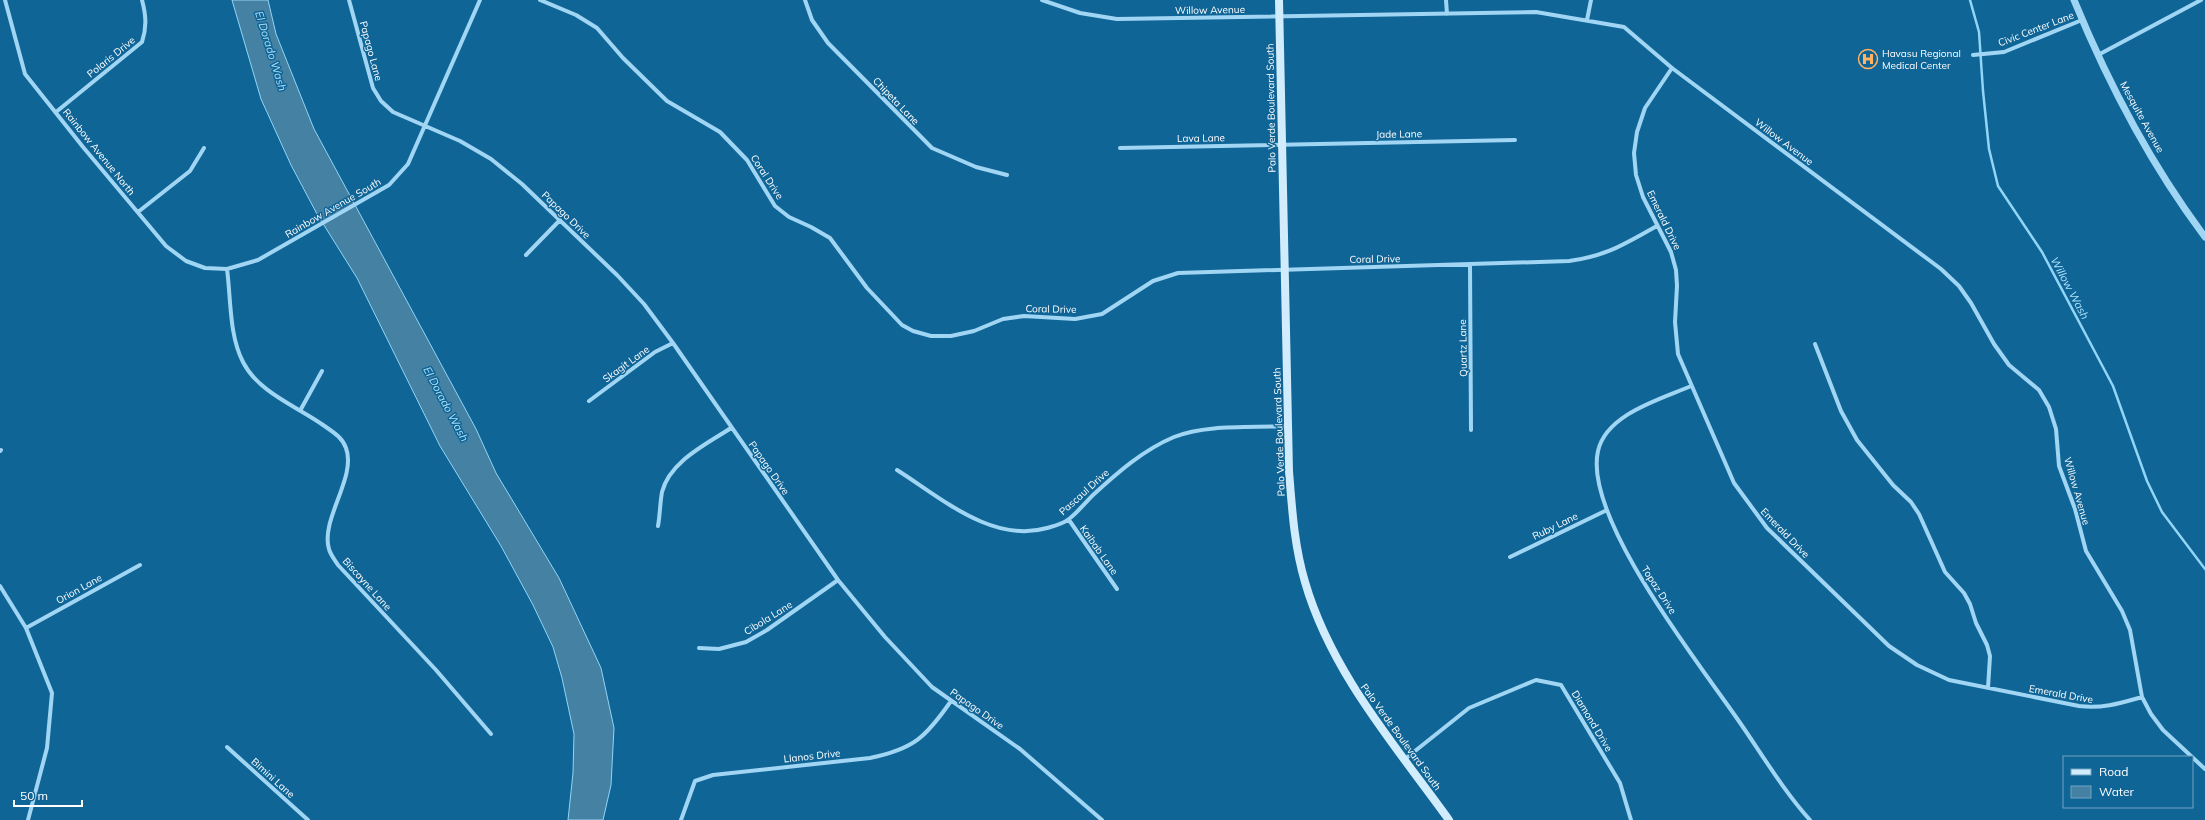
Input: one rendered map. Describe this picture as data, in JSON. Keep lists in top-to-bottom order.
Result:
{
  "streets": {
    "main road": ["Palo Verde Boulevard South"],
    "street": [
      "Willow Avenue",
      "Civic Center Lane",
      "Papago Lane",
      "Polaris Drive",
      "Chipeta Lane",
      "Mesquite Avenue",
      "Jade Lane",
      "Lava Lane",
      "Rainbow Avenue North",
      "Coral Drive",
      "Rainbow Avenue South",
      "Papago Drive",
      "Emerald Drive",
      "Quartz Lane",
      "Skagit Lane",
      "Pascaul Drive",
      "Ruby Lane",
      "Kaibab Lane",
      "Biscayne Lane",
      "Orion Lane",
      "Topaz Drive",
      "Cibola Lane",
      "Diamond Drive",
      "Llanos Drive",
      "Bimini Lane"
    ]
  },
  "crossings": [
    ["Willow Avenue", "Palo Verde Boulevard South"],
    ["Willow Avenue", "Emerald Drive"],
    ["Civic Center Lane", "Mesquite Avenue"],
    ["Papago Lane", "Rainbow Avenue South"],
    ["Papago Lane", "Papago Drive"],
    ["Polaris Drive", "Rainbow Avenue North"],
    ["Palo Verde Boulevard South", "Jade Lane"],
    ["Palo Verde Boulevard South", "Lava Lane"],
    ["Palo Verde Boulevard South", "Coral Drive"],
    ["Palo Verde Boulevard South", "Pascaul Drive"],
    ["Palo Verde Boulevard South", "Diamond Drive"],
    ["Jade Lane", "Lava Lane"],
    ["Rainbow Avenue North", "Rainbow Avenue South"],
    ["Rainbow Avenue North", "Biscayne Lane"],
    ["Coral Drive", "Emerald Drive"],
    ["Coral Drive", "Quartz Lane"],
    ["Rainbow Avenue South", "Papago Drive"],
    ["Rainbow Avenue South", "Biscayne Lane"],
    ["Papago Drive", "Skagit Lane"],
    ["Papago Drive", "Cibola Lane"],
    ["Papago Drive", "Llanos Drive"],
    ["Emerald Drive", "Topaz Drive"],
    ["Pascaul Drive", "Kaibab Lane"],
    ["Ruby Lane", "Topaz Drive"]
  ],
  "water": ["El Dorado Wash", "Willow Wash"],
  "places": {
    "hospital": ["Havasu Regional Medical Center"]
  },
  "legend": ["Road", "Water"],
  "scale_bar": "50 m"
}
